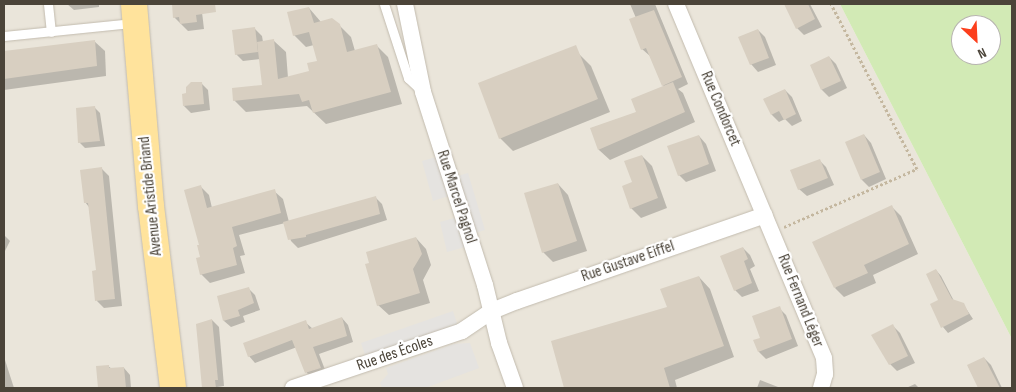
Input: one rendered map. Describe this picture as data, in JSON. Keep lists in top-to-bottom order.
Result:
{
  "streets": {
    "main road": ["Avenue Aristide Briand"],
    "street": [
      "Rue Condorcet",
      "Rue Marcel Pagnol",
      "Rue Gustave Eiffel",
      "Rue Fernand Léger",
      "Rue des Écoles"
    ]
  },
  "crossings": [
    ["Rue Condorcet", "Rue Gustave Eiffel"],
    ["Rue Condorcet", "Rue Fernand Léger"],
    ["Rue Marcel Pagnol", "Rue Gustave Eiffel"],
    ["Rue Marcel Pagnol", "Rue des Écoles"],
    ["Rue Gustave Eiffel", "Rue Fernand Léger"],
    ["Rue Gustave Eiffel", "Rue des Écoles"]
  ],
  "north": "bottom right"
}
